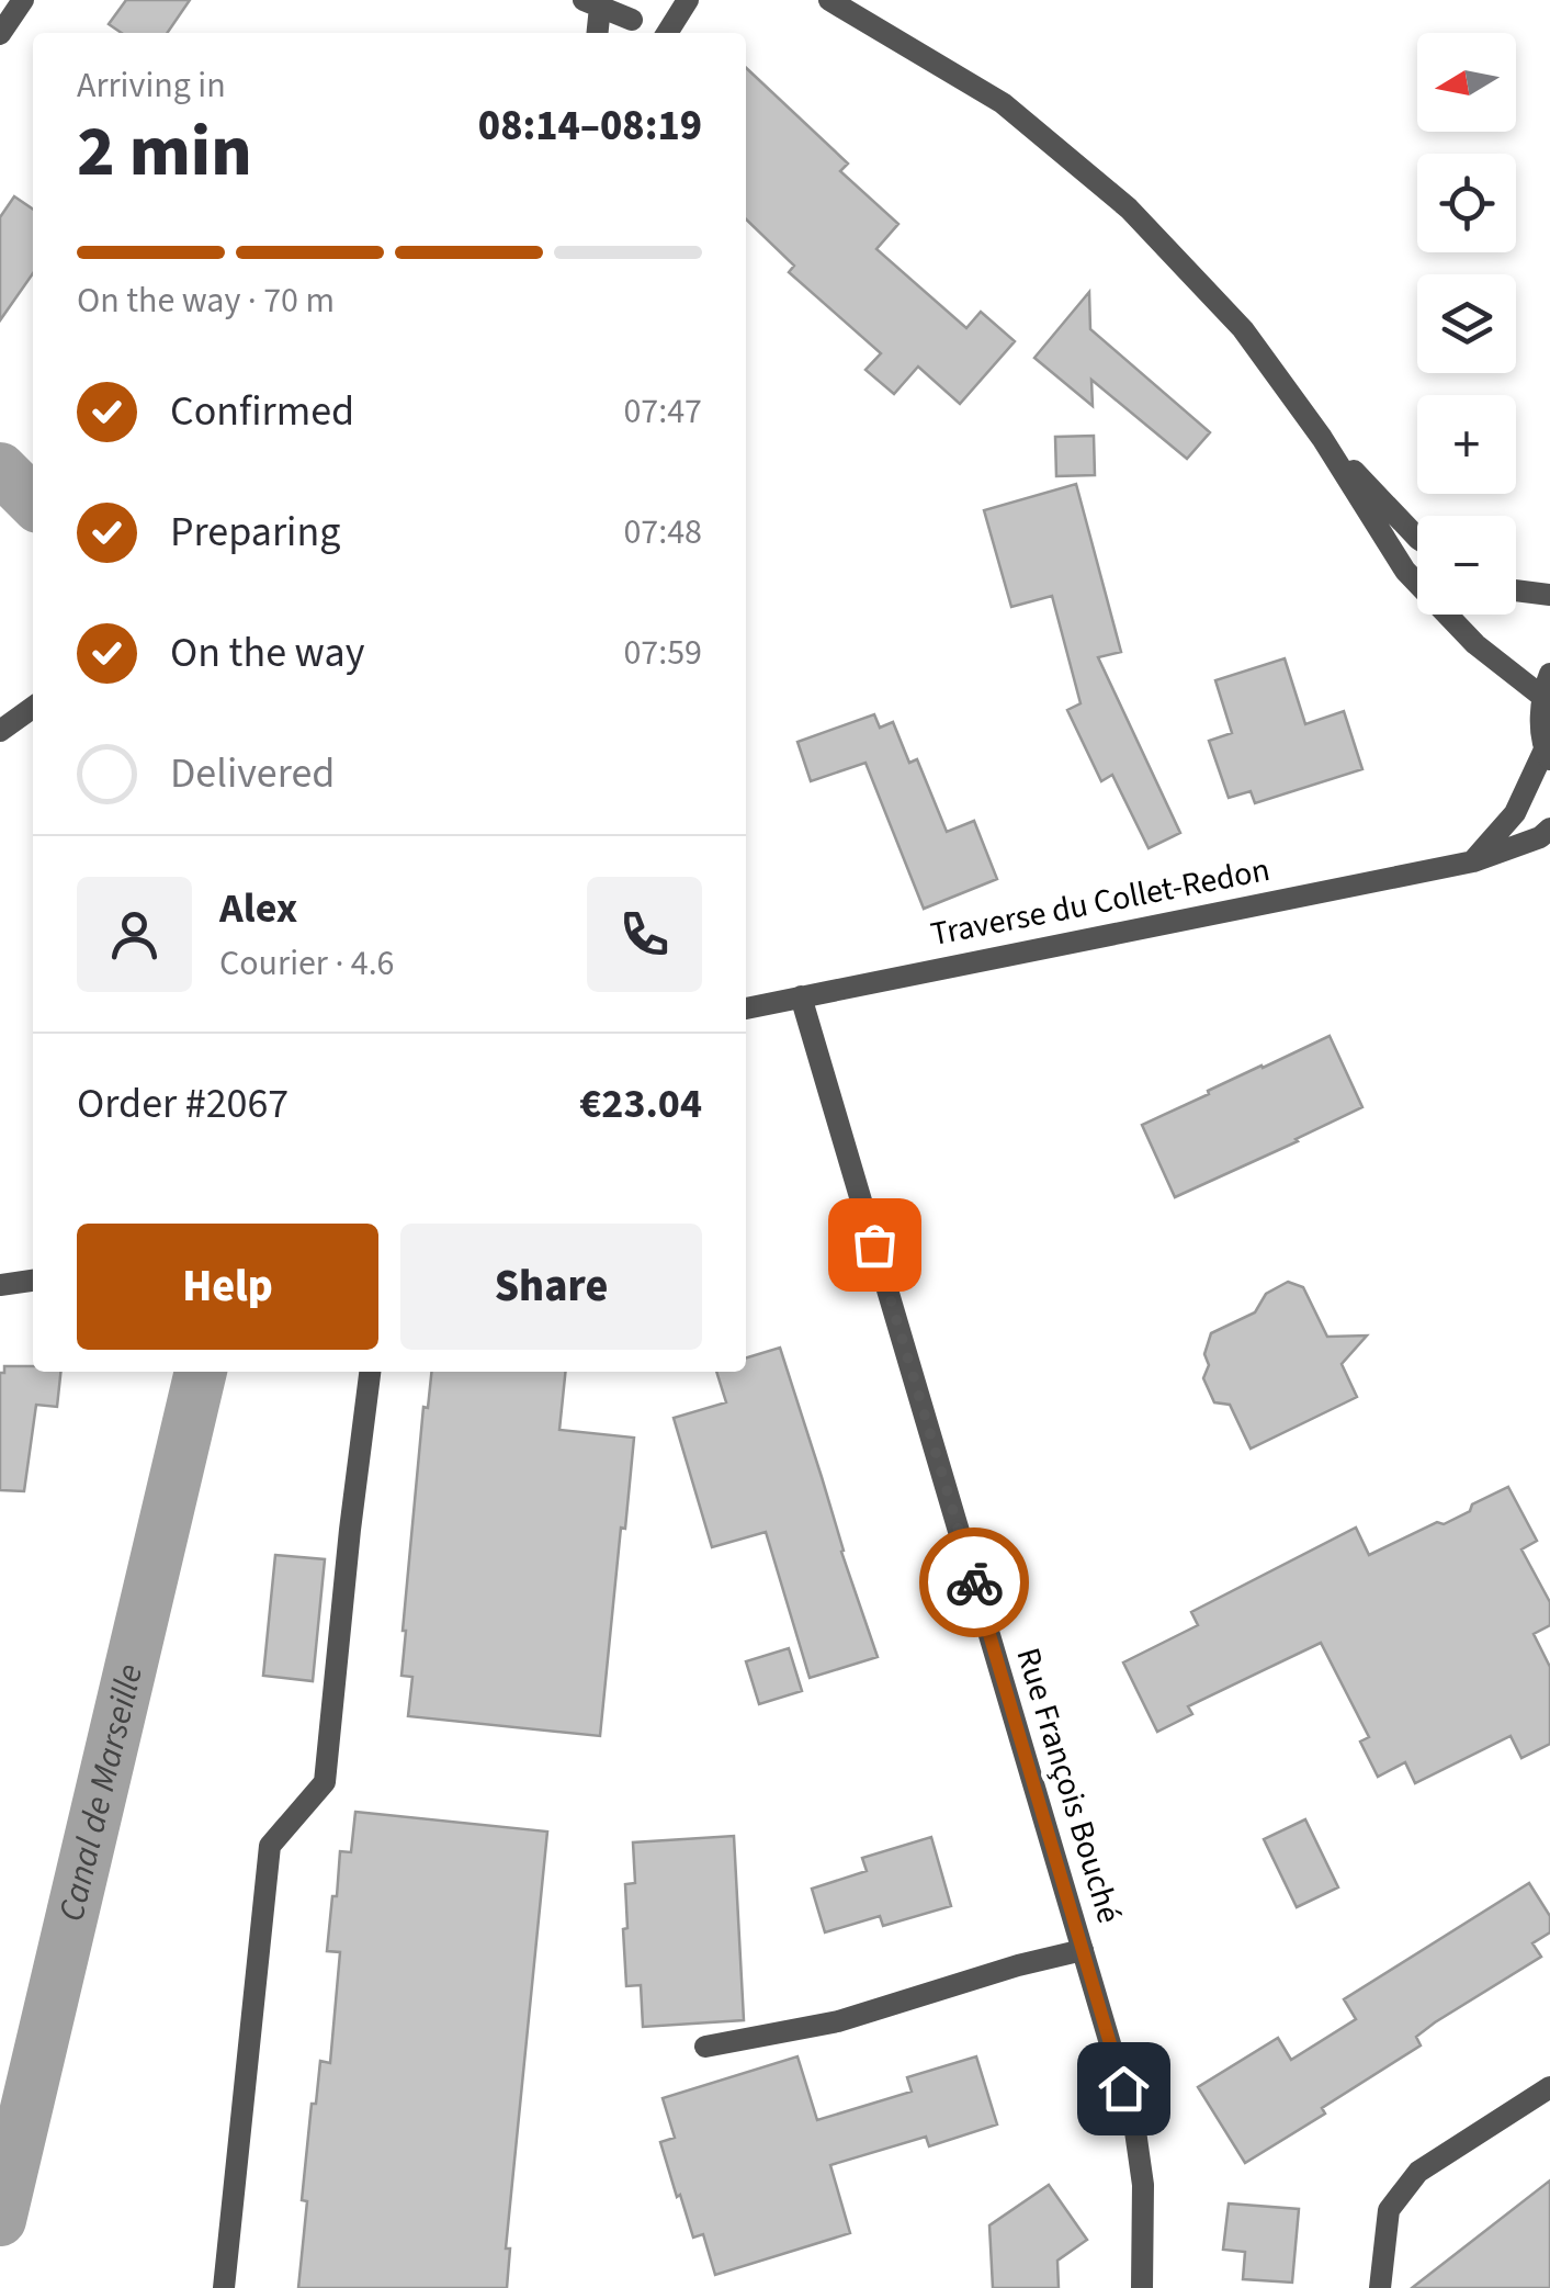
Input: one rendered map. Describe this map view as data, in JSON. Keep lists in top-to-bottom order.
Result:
{
  "streets": {
    "street": ["Traverse du Collet-Redon", "Rue François Bouché"]
  },
  "crossings": [
    ["Traverse du Collet-Redon", "Rue François Bouché"]
  ],
  "water": ["Canal de Marseille"],
  "north": "left",
  "page": {
    "map_buttons": ["+", "−"],
    "heading": ["2 min", "Arriving in", "08:14–08:19"],
    "panel": [
      "Alex",
      "Courier · 4.6",
      "Order #2067",
      "€23.04"
    ],
    "bar": "On the way · 70 m",
    "list": [
      ["Confirmed", "07:47"],
      ["Preparing", "07:48"],
      ["On the way", "07:59"],
      "Delivered"
    ],
    "buttons": ["Help", "Share"]
  }
}
